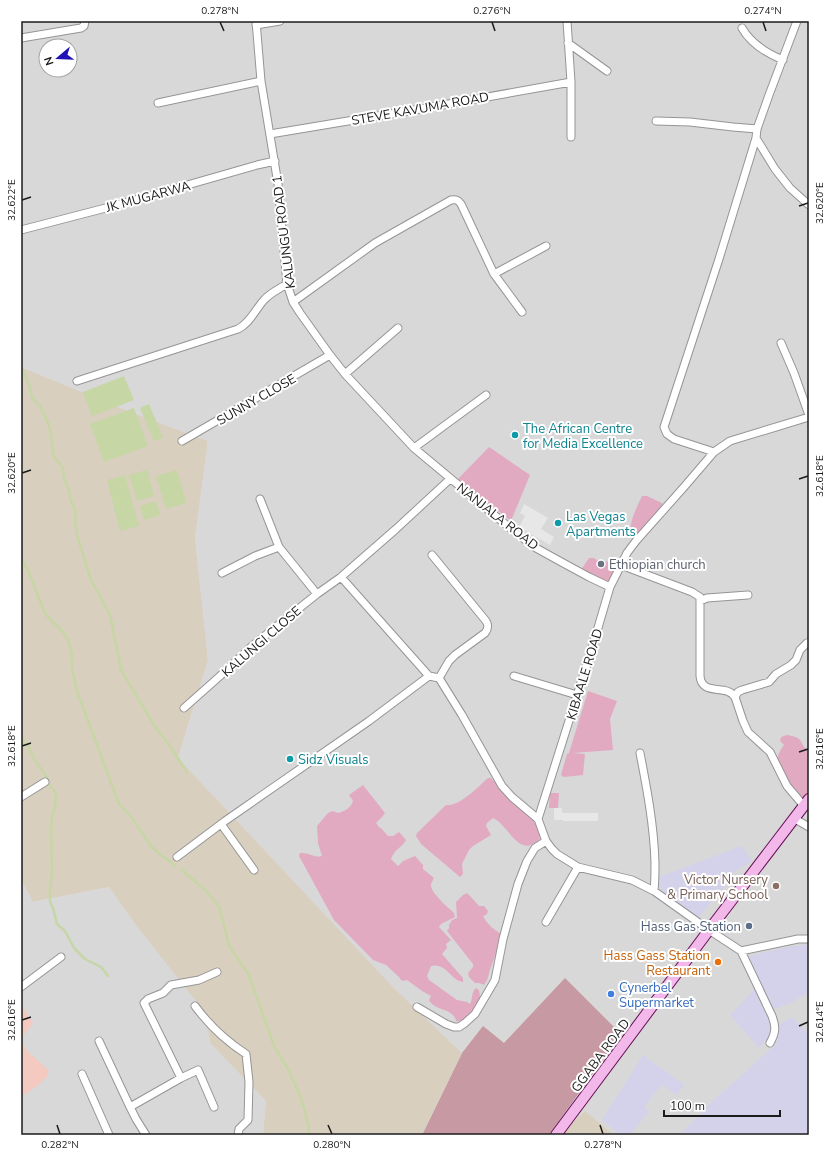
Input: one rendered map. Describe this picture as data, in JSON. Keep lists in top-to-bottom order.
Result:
{
  "streets": {
    "main road": ["GGABA ROAD"],
    "street": [
      "STEVE KAVUMA ROAD",
      "JK MUGARWA",
      "KALUNGU ROAD 1",
      "SUNNY CLOSE",
      "NANJALA ROAD",
      "KALUNGI CLOSE",
      "KIBAALE ROAD"
    ]
  },
  "crossings": [
    ["STEVE KAVUMA ROAD", "KALUNGU ROAD 1"],
    ["JK MUGARWA", "KALUNGU ROAD 1"],
    ["KALUNGU ROAD 1", "SUNNY CLOSE"],
    ["KALUNGU ROAD 1", "NANJALA ROAD"],
    ["NANJALA ROAD", "KALUNGI CLOSE"],
    ["NANJALA ROAD", "KIBAALE ROAD"]
  ],
  "places": [
    "The African Centre for Media Excellence",
    "Las Vegas Apartments",
    "Ethiopian church",
    "Sidz Visuals",
    "Victor Nursery & Primary School",
    "Hass Gas Station",
    "Hass Gass Station Restaurant",
    "Cynerbel Supermarket"
  ],
  "scale_bar": "100 m",
  "north": "left",
  "coordinates": [
    "0.278°N",
    "0.276°N",
    "0.274°N",
    "32.622°E",
    "32.620°E",
    "32.618°E",
    "32.616°E",
    "32.614°E",
    "0.282°N",
    "0.280°N"
  ]
}
